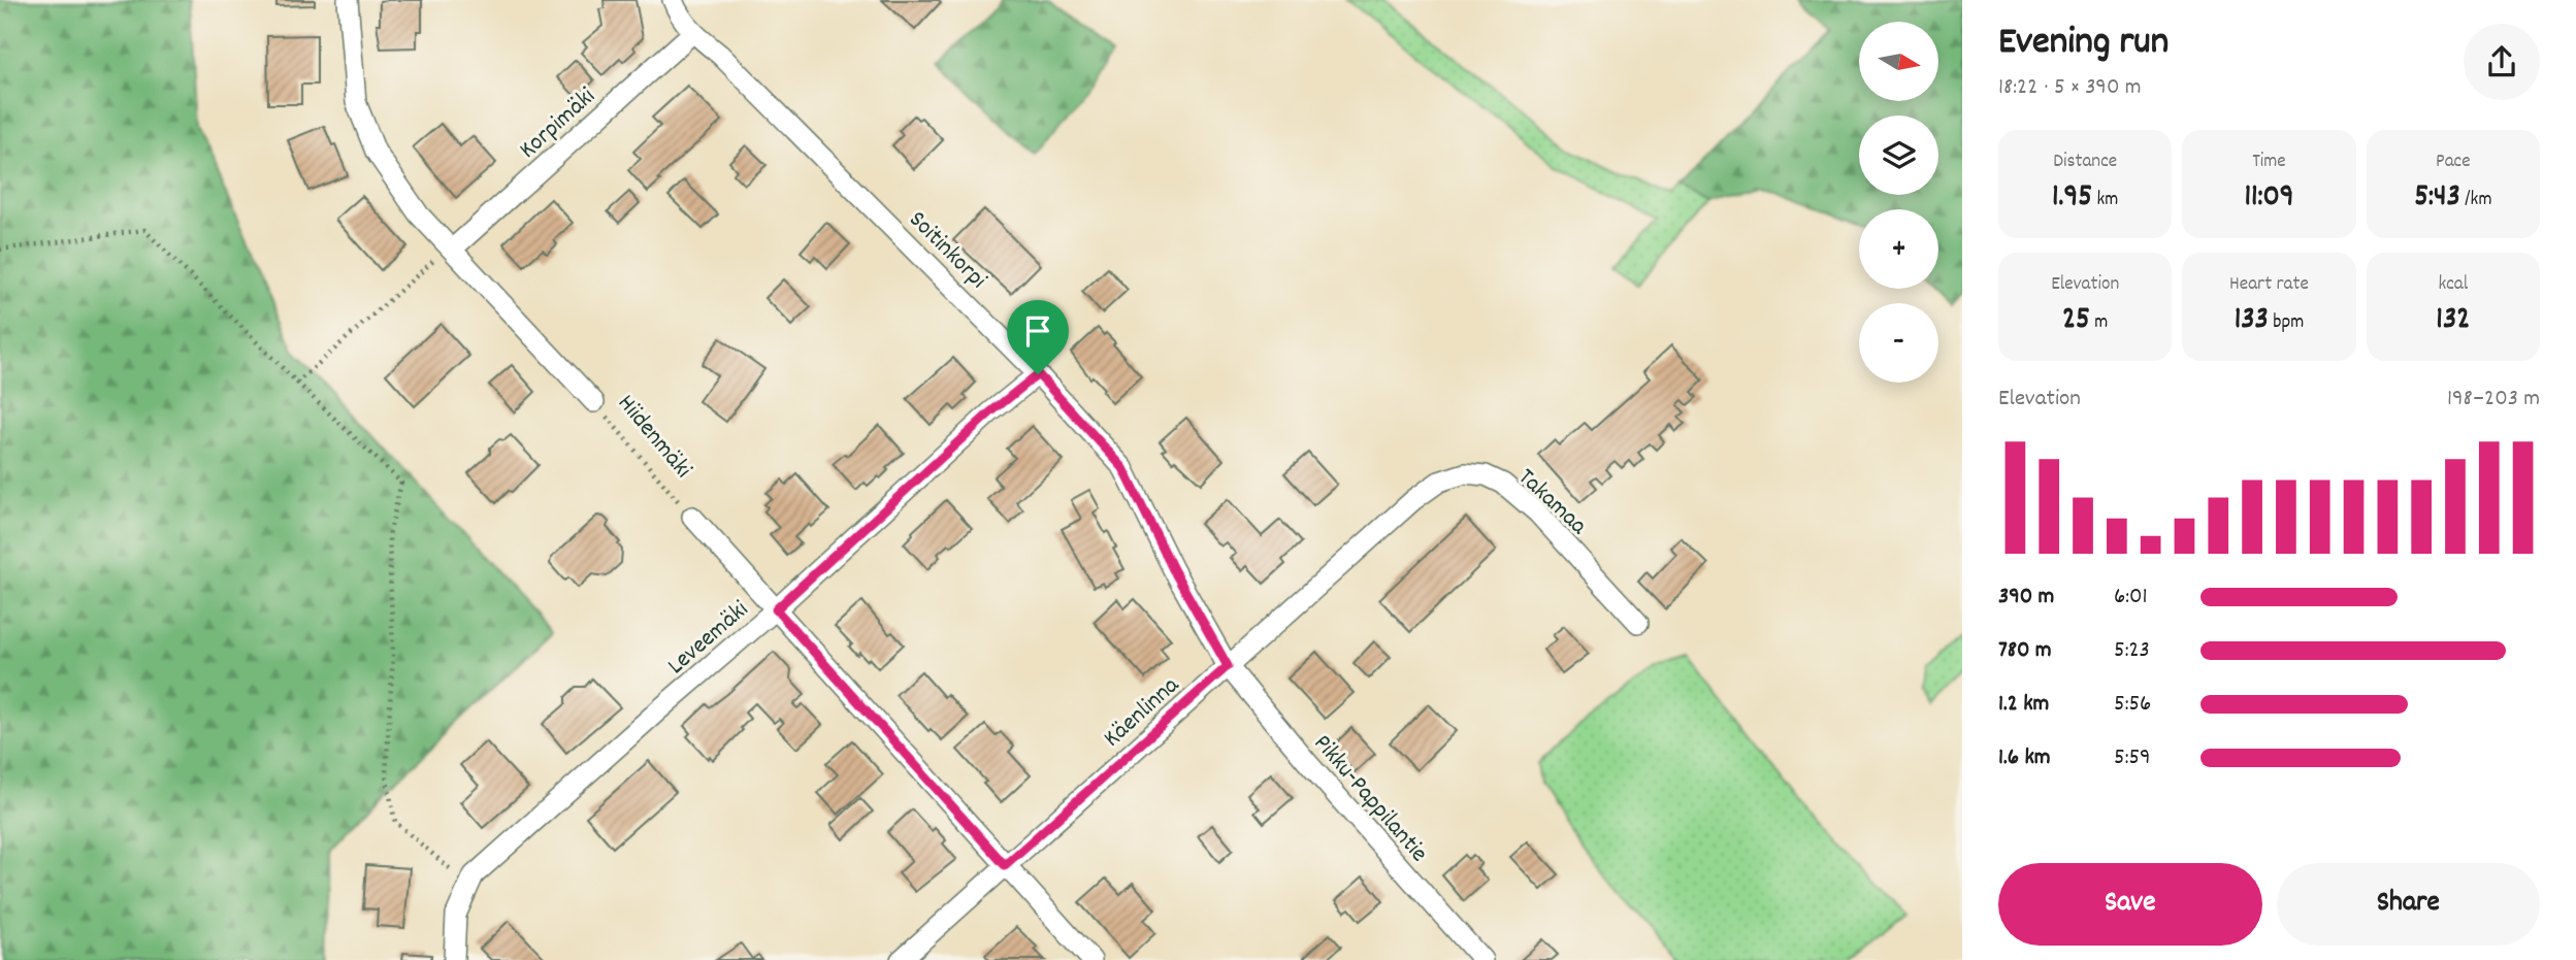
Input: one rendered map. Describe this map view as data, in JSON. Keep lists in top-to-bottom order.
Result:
{
  "streets": {
    "street": [
      "Korpimäki",
      "Soitinkorpi",
      "Hiidenmäki",
      "Takamaa",
      "Leveemäki",
      "Käenlinna",
      "Pikku-Pappilantie"
    ]
  },
  "crossings": [
    ["Korpimäki", "Soitinkorpi"],
    ["Korpimäki", "Hiidenmäki"],
    ["Soitinkorpi", "Leveemäki"],
    ["Soitinkorpi", "Käenlinna"],
    ["Soitinkorpi", "Pikku-Pappilantie"],
    ["Hiidenmäki", "Leveemäki"],
    ["Hiidenmäki", "Käenlinna"],
    ["Takamaa", "Käenlinna"],
    ["Käenlinna", "Pikku-Pappilantie"]
  ],
  "north": "right",
  "page": {
    "heading": ["Evening run", "18:22 · 5 × 390 m"],
    "map_buttons": ["+", "−"],
    "stats": [
      ["Distance", "1.95 km"],
      ["Time", "11:09"],
      ["Pace", "5:43 /km"],
      ["Elevation", "25 m"],
      ["Heart rate", "133 bpm"],
      ["kcal", "132"]
    ],
    "chart": ["Elevation", "198–203 m"],
    "list": [
      {
        "name": "390 m",
        "note": "6:01"
      },
      {
        "name": "780 m",
        "note": "5:23"
      },
      {
        "name": "1.2 km",
        "note": "5:56"
      },
      {
        "name": "1.6 km",
        "note": "5:59"
      }
    ],
    "buttons": ["Save", "Share"]
  }
}
